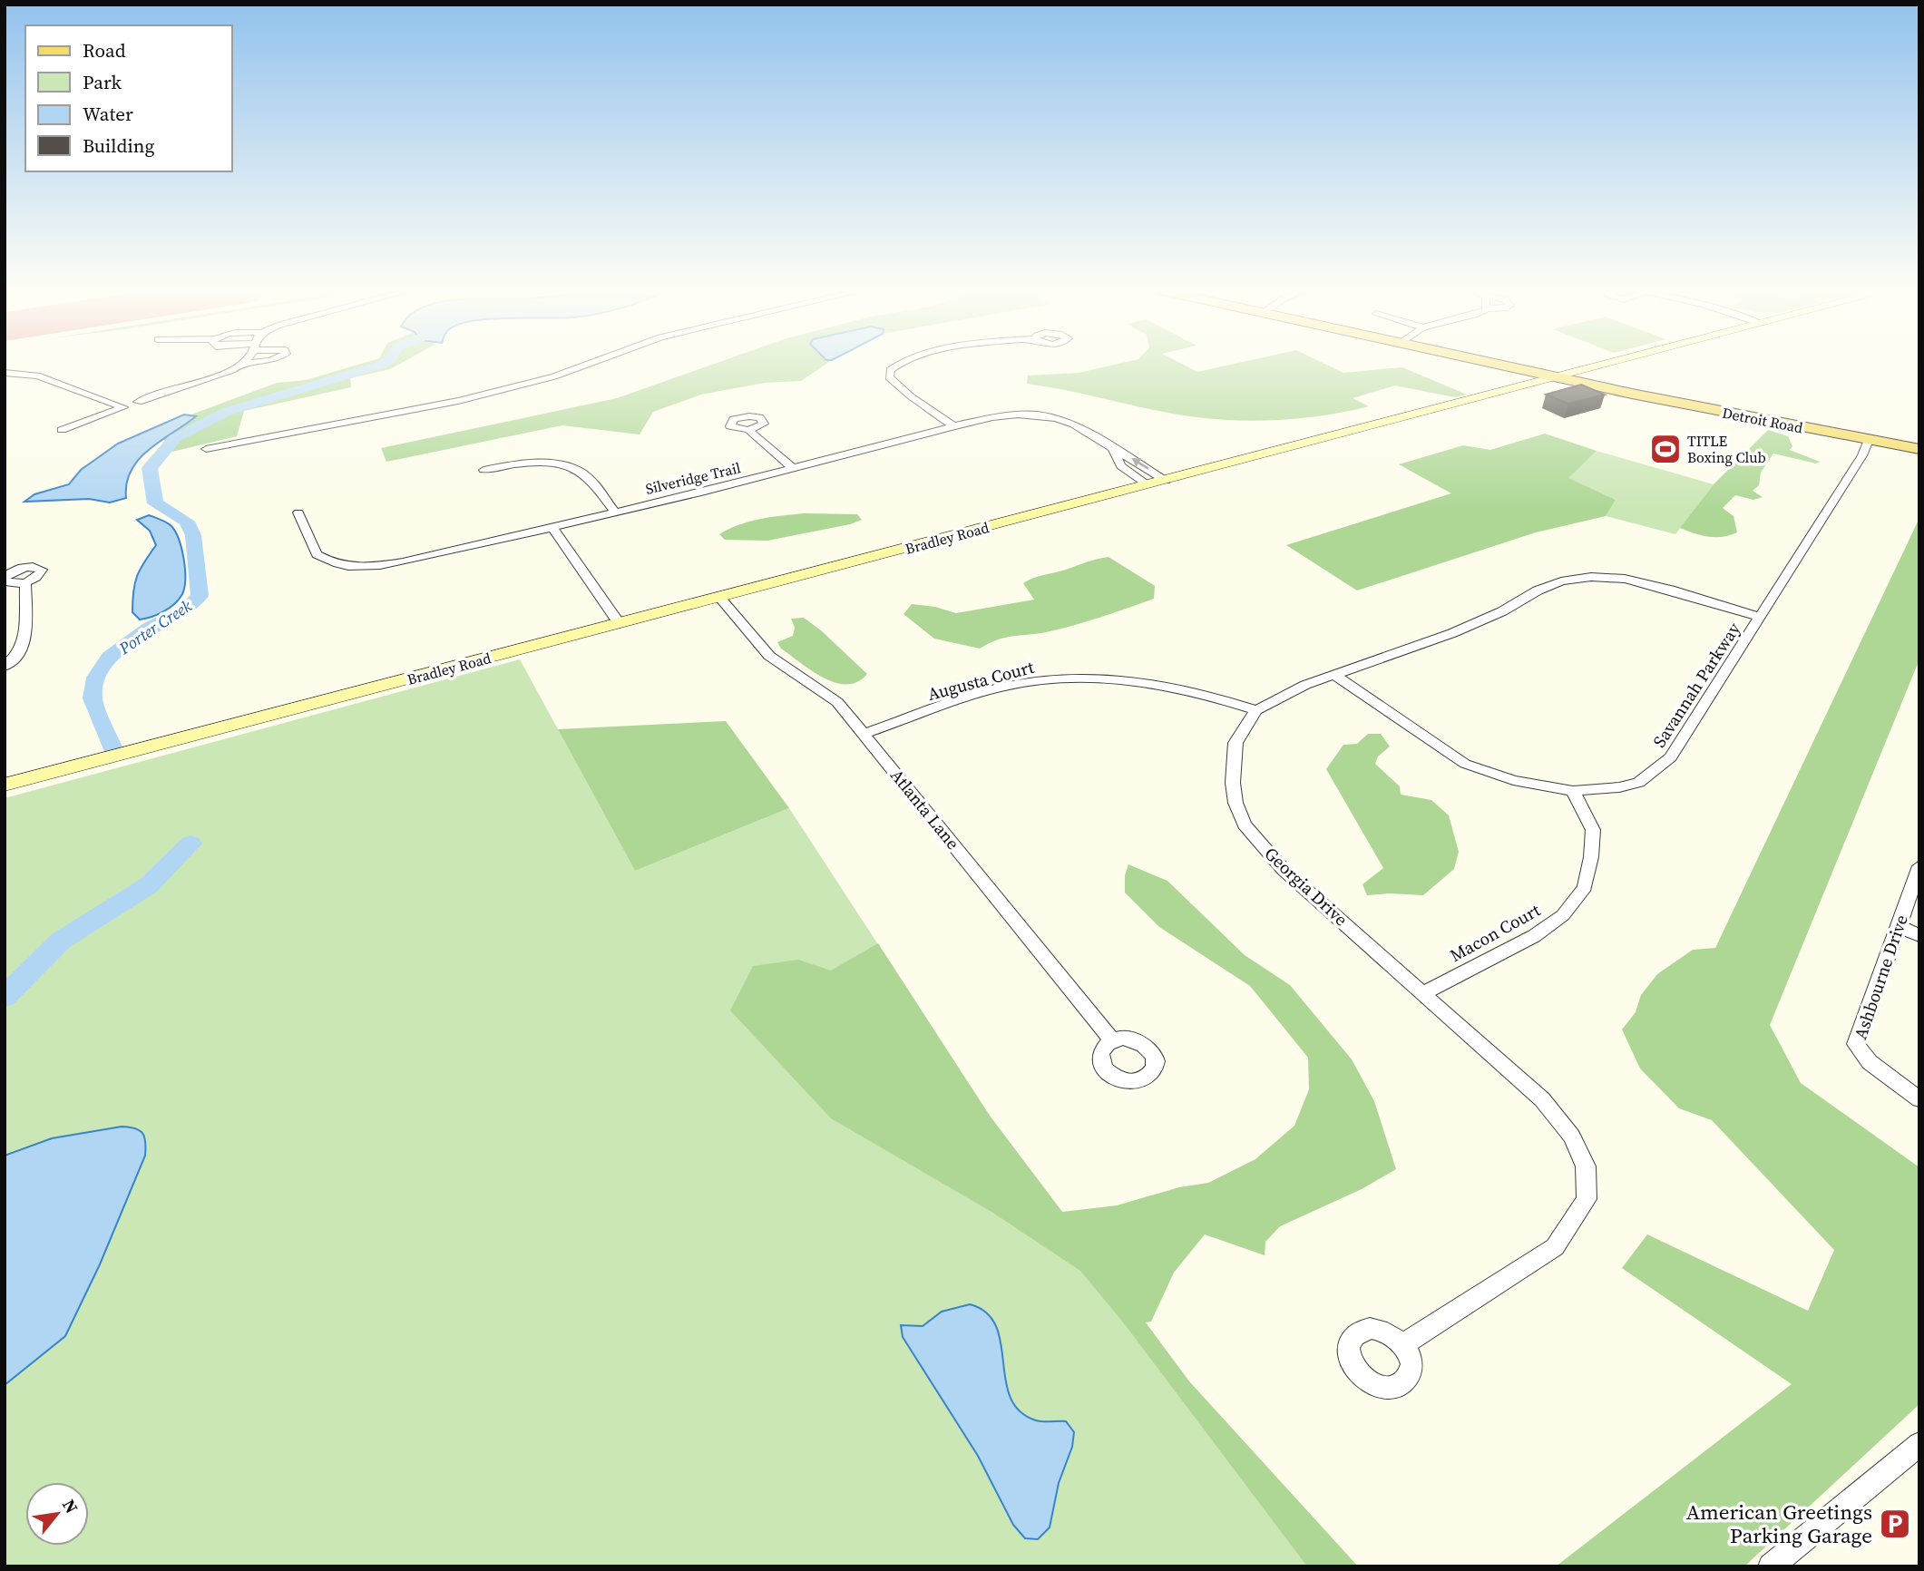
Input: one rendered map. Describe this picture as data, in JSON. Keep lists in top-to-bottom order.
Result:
{
  "streets": {
    "main road": ["Detroit Road"],
    "street": [
      "Silveridge Trail",
      "Bradley Road",
      "Augusta Court",
      "Savannah Parkway",
      "Atlanta Lane",
      "Georgia Drive",
      "Macon Court",
      "Ashbourne Drive"
    ]
  },
  "crossings": [
    ["Detroit Road", "Bradley Road"],
    ["Detroit Road", "Savannah Parkway"],
    ["Silveridge Trail", "Bradley Road"],
    ["Bradley Road", "Atlanta Lane"],
    ["Augusta Court", "Atlanta Lane"],
    ["Augusta Court", "Georgia Drive"],
    ["Savannah Parkway", "Georgia Drive"],
    ["Savannah Parkway", "Macon Court"],
    ["Georgia Drive", "Macon Court"]
  ],
  "water": ["Porter Creek"],
  "places": {
    "sports": ["TITLE Boxing Club"],
    "parking": ["American Greetings Parking Garage"]
  },
  "legend": [
    "Road",
    "Park",
    "Water",
    "Building"
  ],
  "north": "top right"
}
